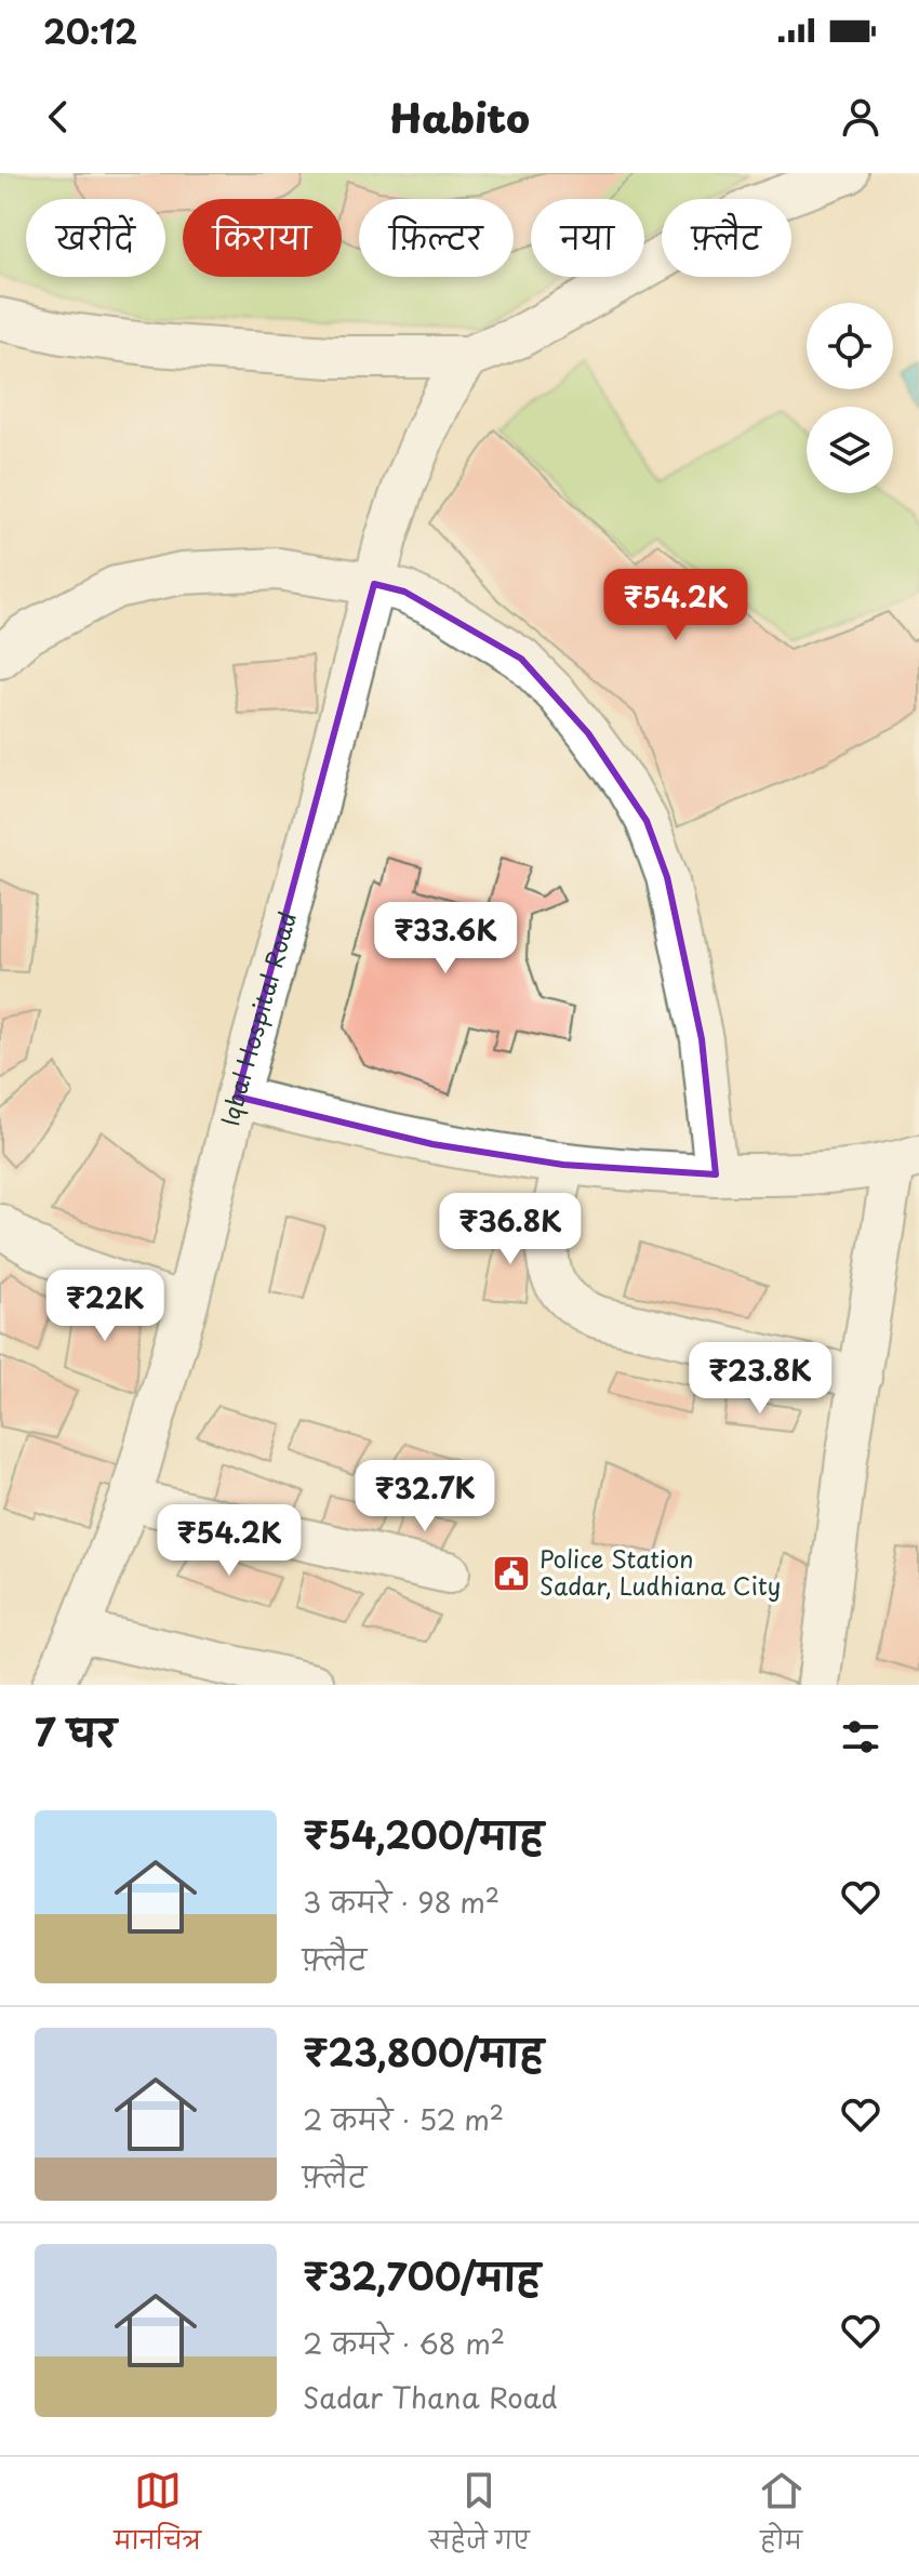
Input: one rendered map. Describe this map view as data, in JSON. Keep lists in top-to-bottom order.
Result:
{
  "streets": {
    "street": ["Iqbal Hospital Road"]
  },
  "places": {
    "public building": ["Police Station Sadar, Ludhiana City"]
  },
  "page": {
    "status": "20:12",
    "header": "Habito",
    "chip": [
      "खरीदें",
      "किराया",
      "फ़िल्टर",
      "नया",
      "फ़्लैट"
    ],
    "price": [
      "₹54.2K",
      "₹33.6K",
      "₹36.8K",
      "₹22K",
      "₹23.8K",
      "₹32.7K",
      "₹54.2K"
    ],
    "heading": "7 घर",
    "list": [
      {
        "name": "₹54,200/माह",
        "note": "3 कमरे · 98 m² · फ़्लैट"
      },
      {
        "name": "₹23,800/माह",
        "note": "2 कमरे · 52 m² · फ़्लैट"
      },
      {
        "name": "₹32,700/माह",
        "note": "2 कमरे · 68 m² · Sadar Thana Road"
      }
    ],
    "tabs": ["मानचित्र", "सहेजे गए", "होम"]
  }
}
